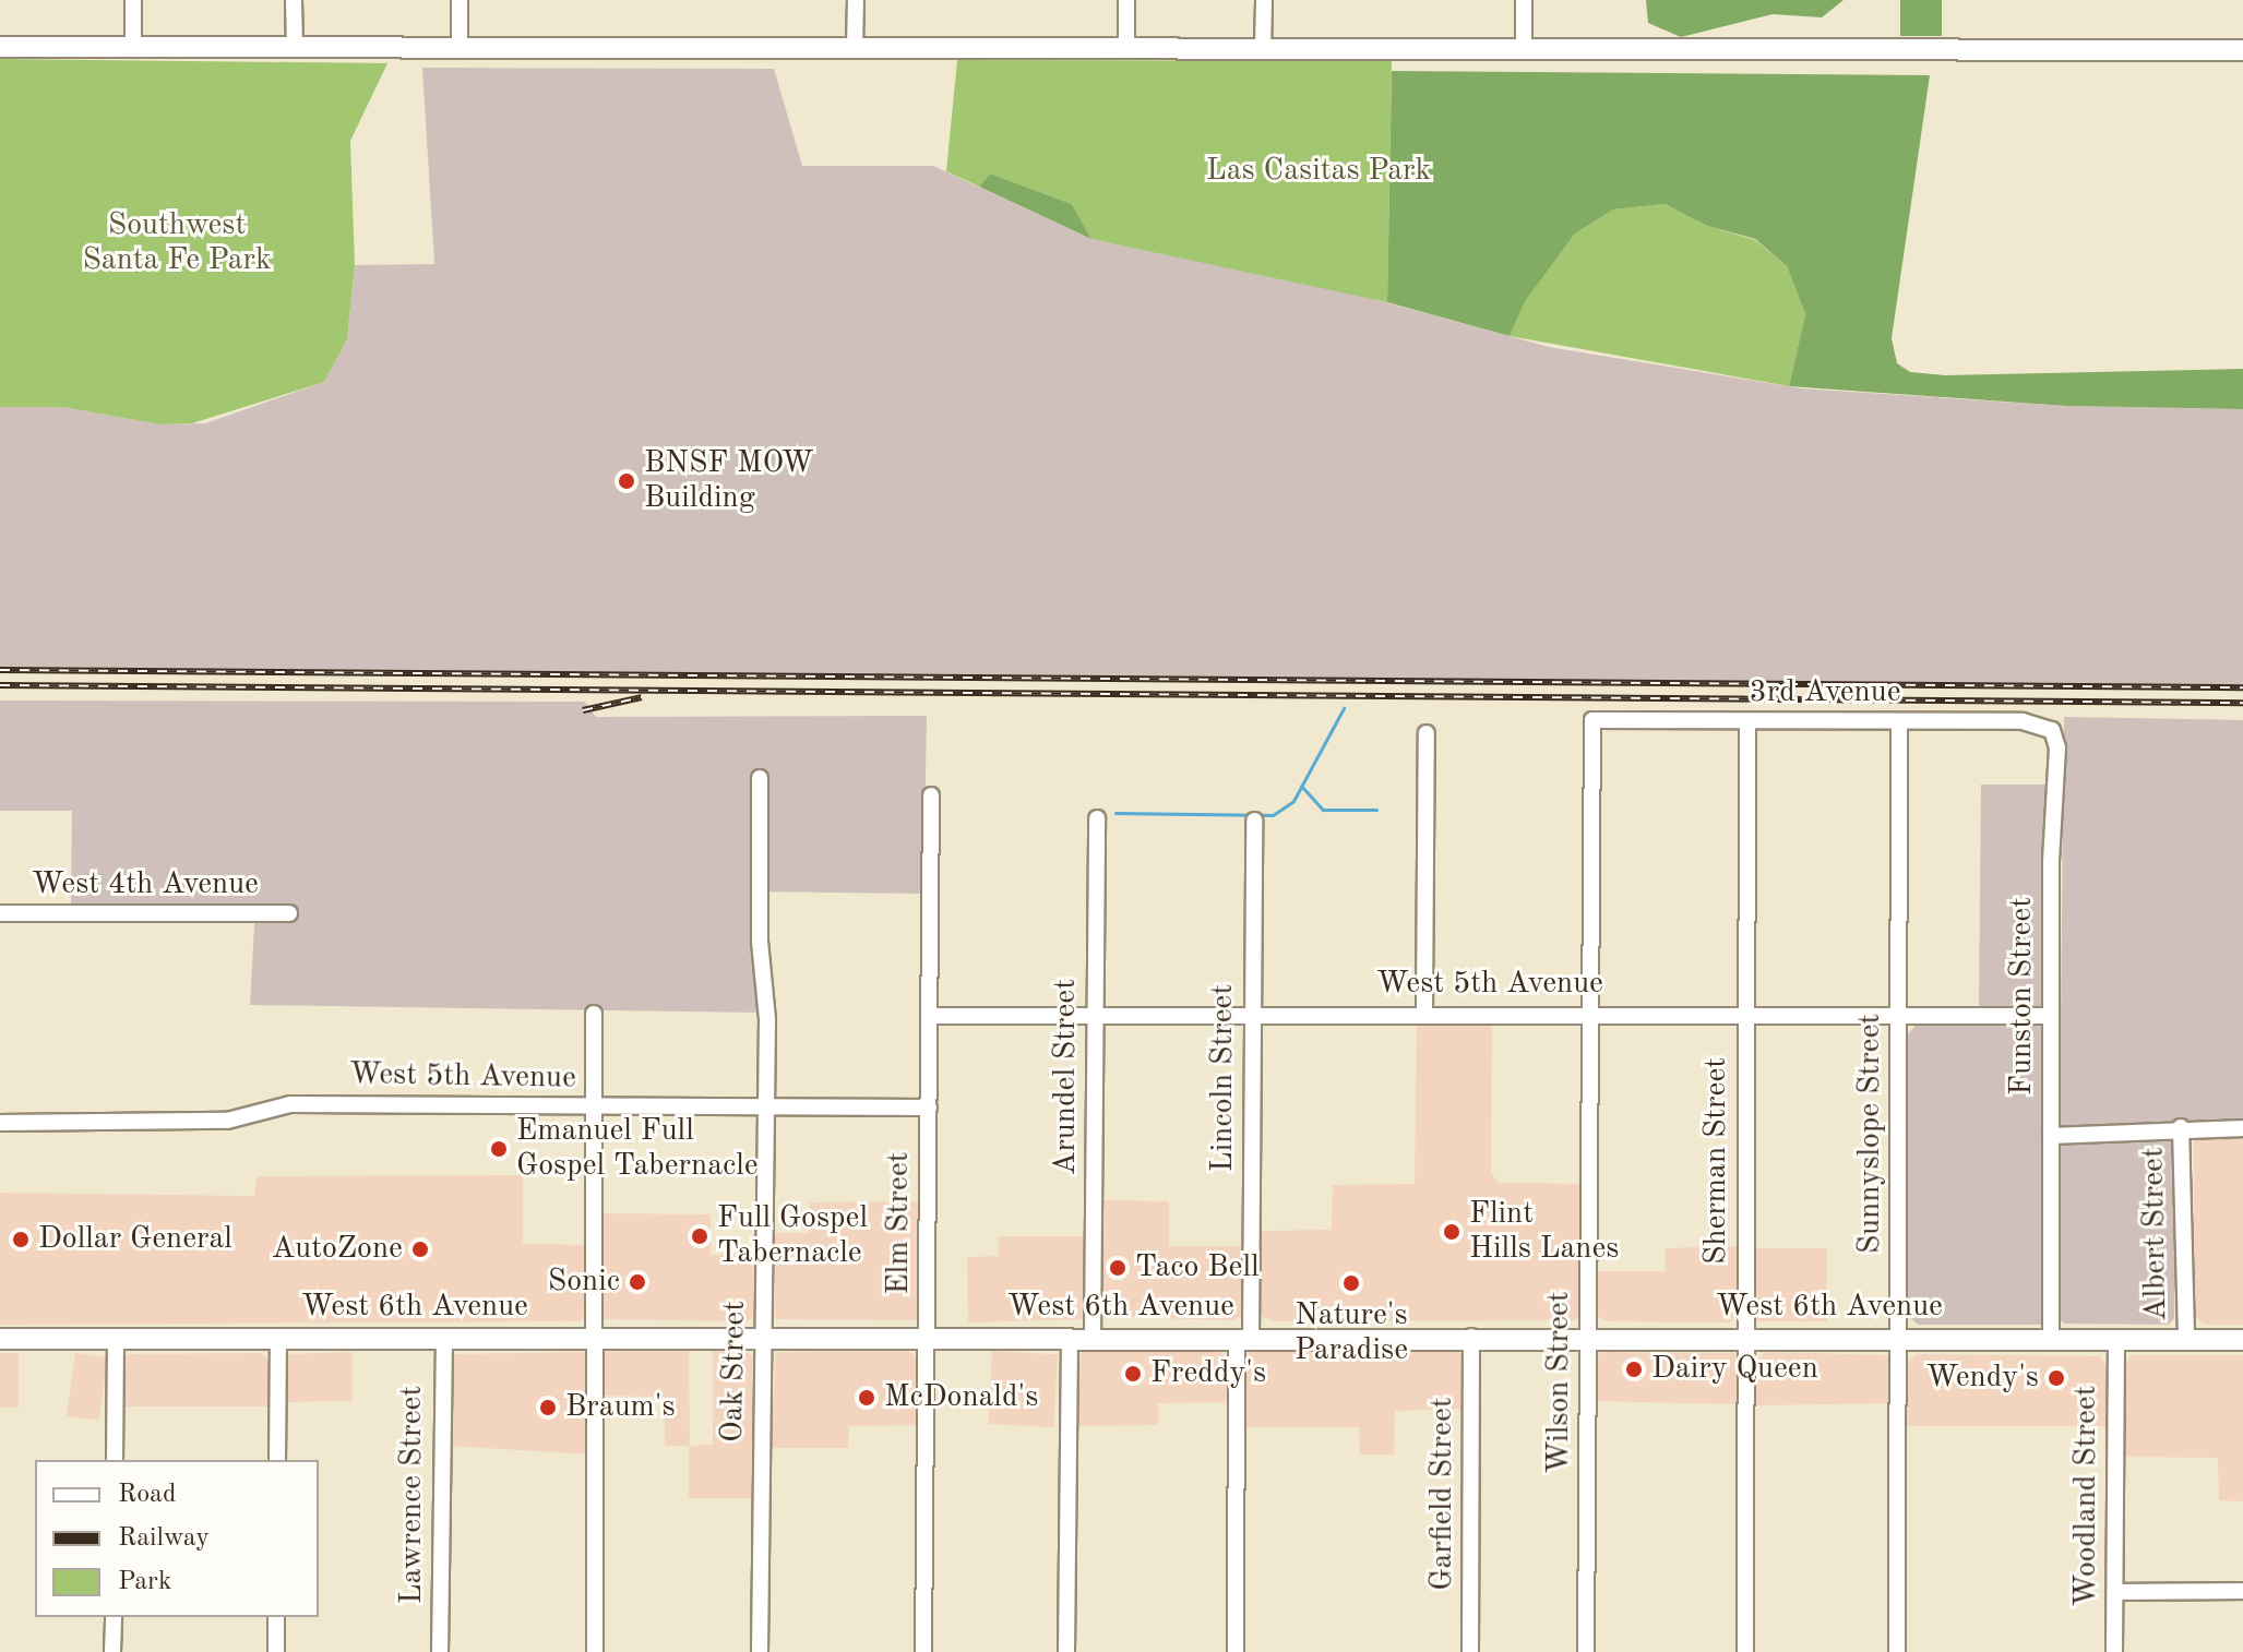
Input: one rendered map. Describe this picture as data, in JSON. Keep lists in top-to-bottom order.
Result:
{
  "streets": {
    "main road": ["West 6th Avenue"],
    "street": [
      "3rd Avenue",
      "West 4th Avenue",
      "West 5th Avenue",
      "Funston Street",
      "Arundel Street",
      "Lincoln Street",
      "Sunnyslope Street",
      "Sherman Street",
      "Elm Street",
      "Albert Street",
      "Oak Street",
      "Wilson Street",
      "Garfield Street",
      "Lawrence Street",
      "Woodland Street"
    ]
  },
  "crossings": [
    ["3rd Avenue", "Funston Street"],
    ["3rd Avenue", "Sunnyslope Street"],
    ["3rd Avenue", "Sherman Street"],
    ["3rd Avenue", "Wilson Street"],
    ["West 5th Avenue", "Funston Street"],
    ["West 5th Avenue", "Arundel Street"],
    ["West 5th Avenue", "Lincoln Street"],
    ["West 5th Avenue", "Sunnyslope Street"],
    ["West 5th Avenue", "Sherman Street"],
    ["West 5th Avenue", "Elm Street"],
    ["West 5th Avenue", "Oak Street"],
    ["West 5th Avenue", "Wilson Street"],
    ["Funston Street", "West 6th Avenue"],
    ["Arundel Street", "West 6th Avenue"],
    ["Lincoln Street", "West 6th Avenue"],
    ["Sunnyslope Street", "West 6th Avenue"],
    ["Sherman Street", "West 6th Avenue"],
    ["Elm Street", "West 6th Avenue"],
    ["Albert Street", "West 6th Avenue"],
    ["West 6th Avenue", "Oak Street"],
    ["West 6th Avenue", "Wilson Street"],
    ["West 6th Avenue", "Garfield Street"],
    ["West 6th Avenue", "Lawrence Street"],
    ["West 6th Avenue", "Woodland Street"]
  ],
  "parks": ["Las Casitas Park", "Southwest Santa Fe Park"],
  "places": [
    "BNSF MOW Building",
    "Emanuel Full Gospel Tabernacle",
    "Flint Hills Lanes",
    "Full Gospel Tabernacle",
    "Dollar General",
    "AutoZone",
    "Taco Bell",
    "Sonic",
    "Nature's Paradise",
    "Dairy Queen",
    "Freddy's",
    "Wendy's",
    "McDonald's",
    "Braum's"
  ],
  "legend": ["Road", "Railway", "Park"]
}
